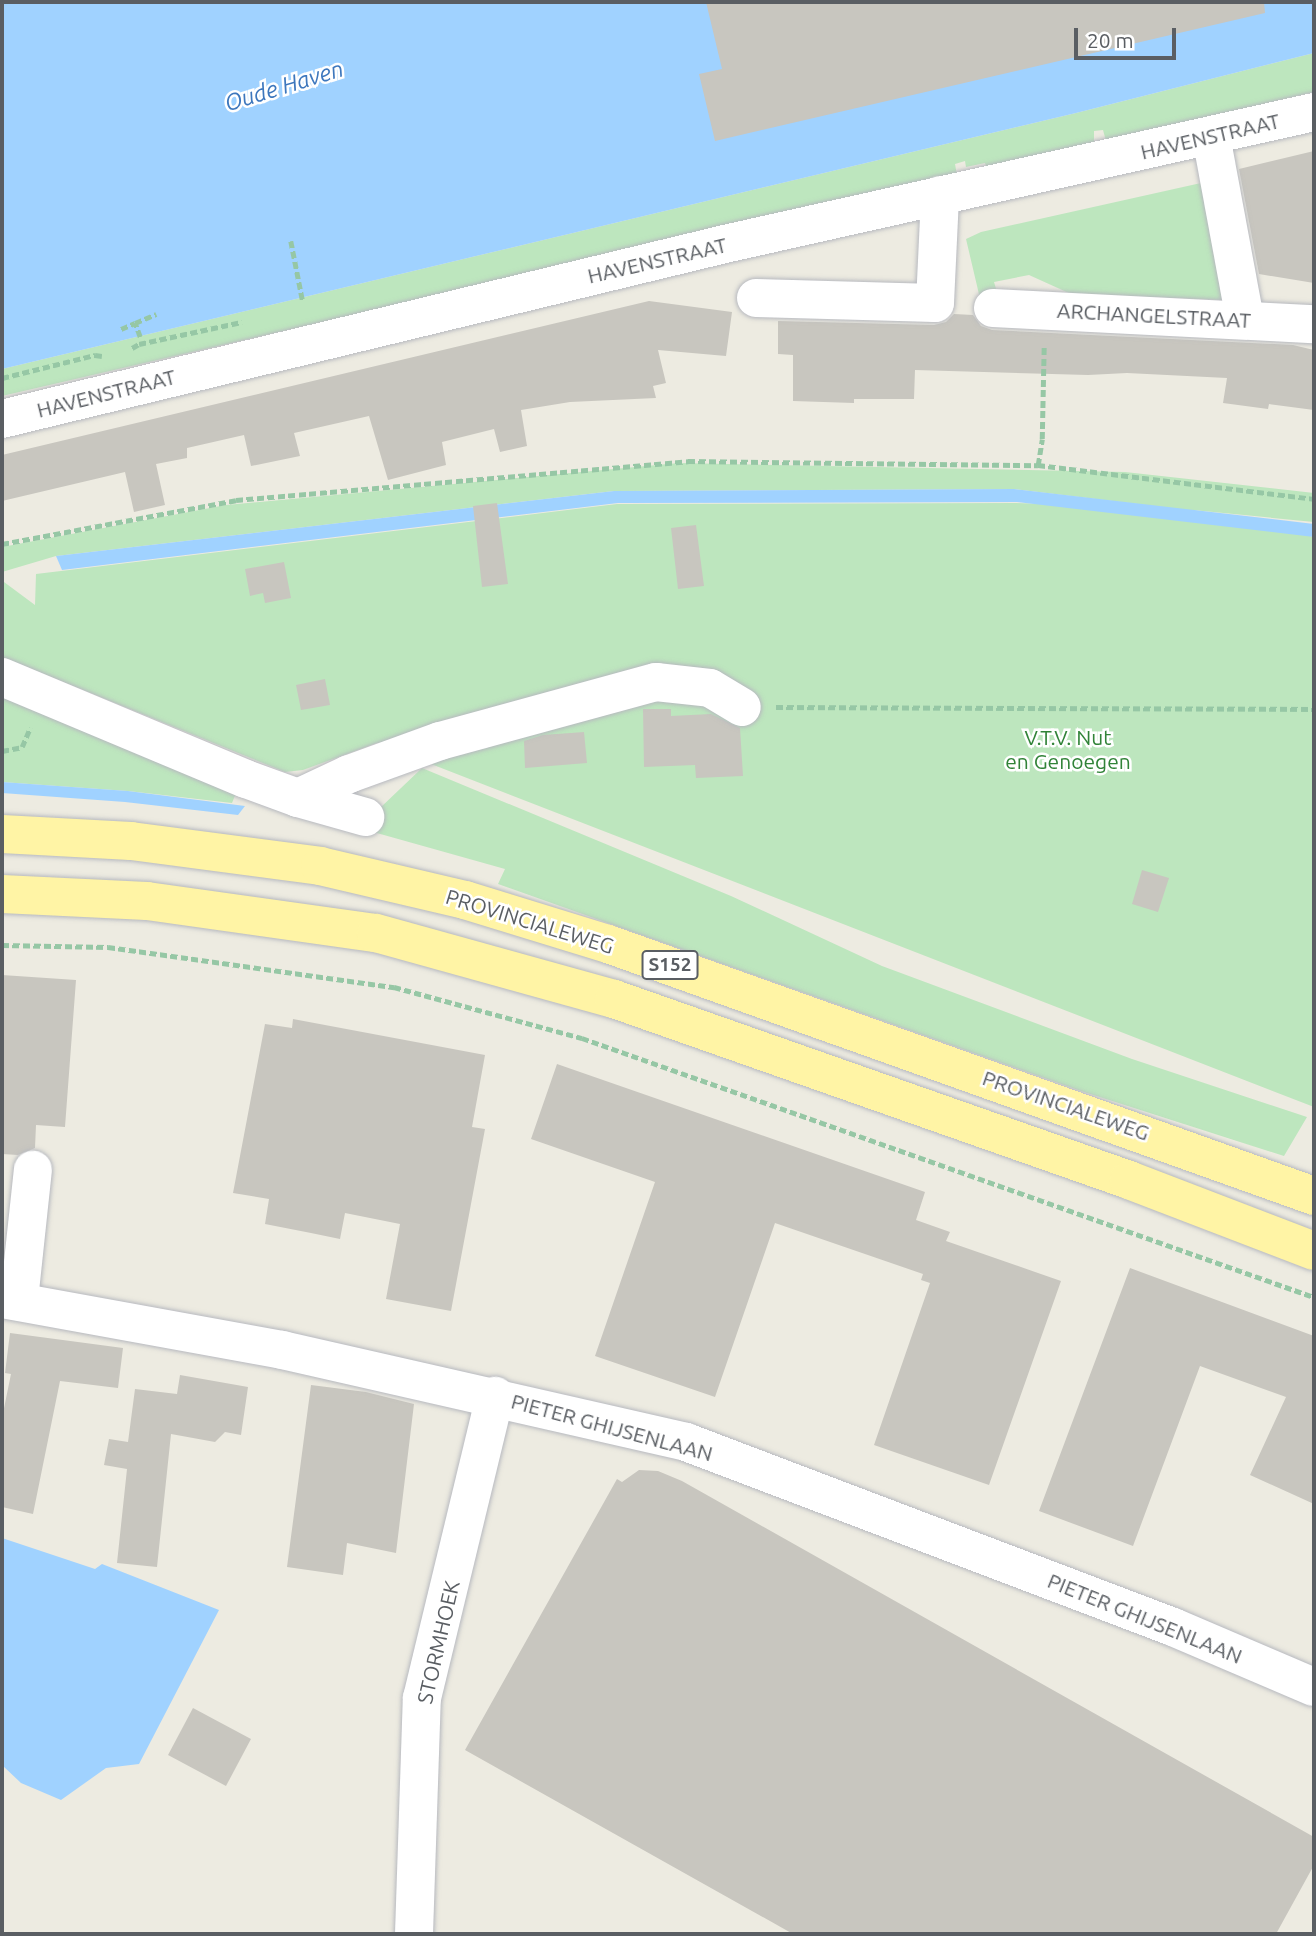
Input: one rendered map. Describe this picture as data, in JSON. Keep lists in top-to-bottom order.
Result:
{
  "streets": {
    "main road": ["PROVINCIALEWEG", "S152"],
    "street": [
      "HAVENSTRAAT",
      "ARCHANGELSTRAAT",
      "PIETER GHIJSENLAAN",
      "STORMHOEK"
    ]
  },
  "crossings": [
    ["PIETER GHIJSENLAAN", "STORMHOEK"]
  ],
  "water": ["Oude Haven"],
  "parks": ["V.T.V. Nut en Genoegen"],
  "scale_bar": "20 m"
}
